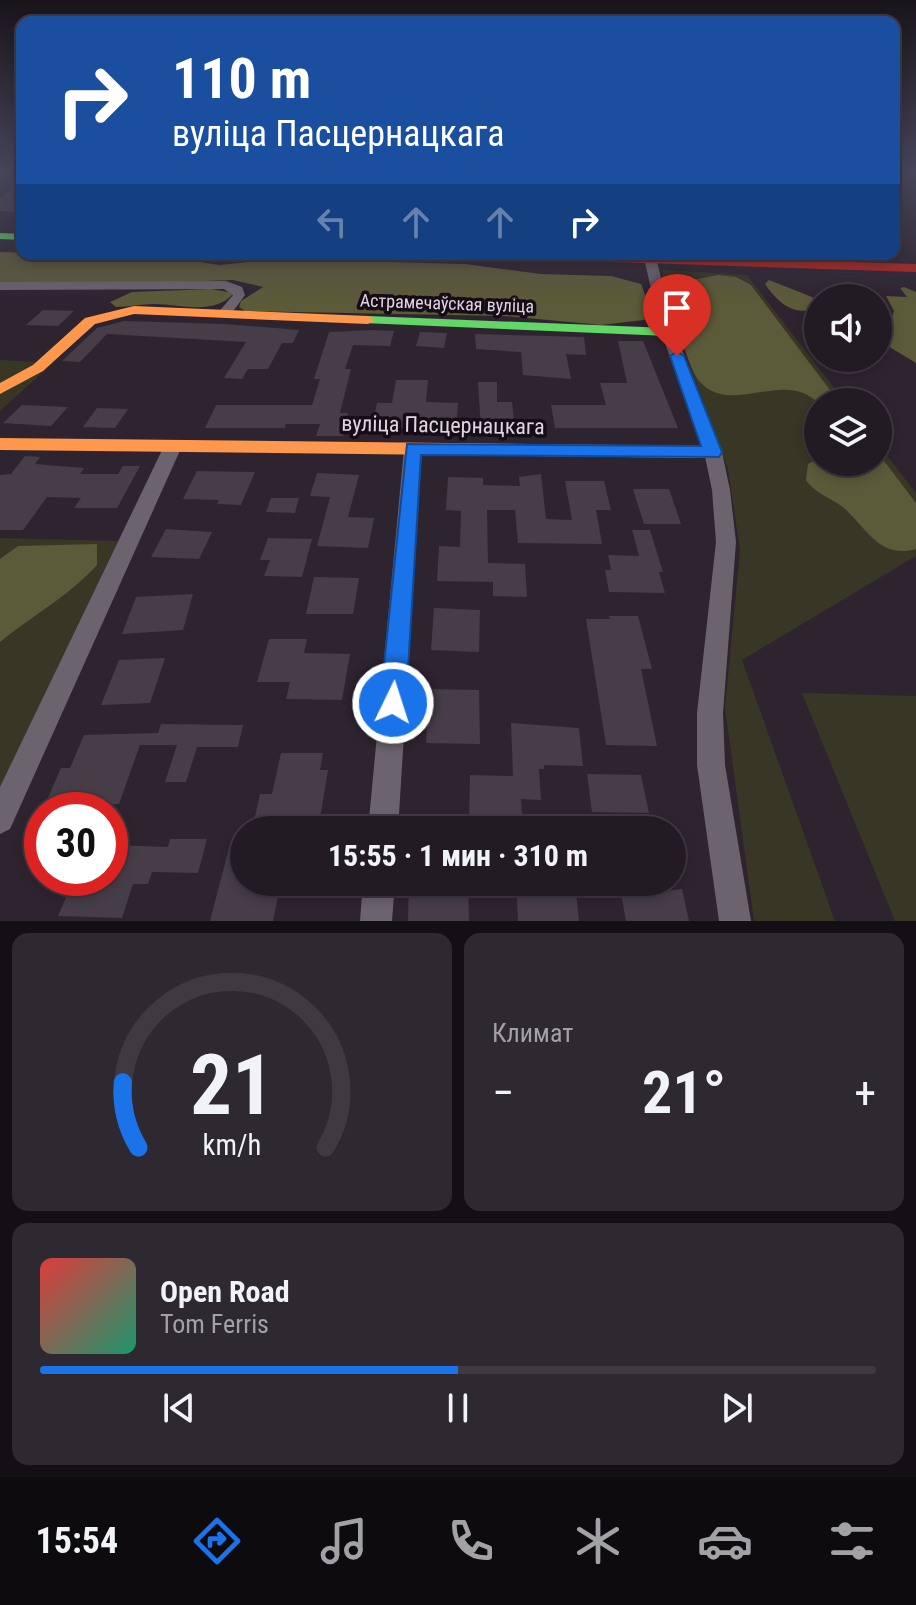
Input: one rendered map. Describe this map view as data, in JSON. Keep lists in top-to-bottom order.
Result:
{
  "streets": {
    "main road": ["Астрамечаўская вуліца", "вуліца Пасцернацкага"]
  },
  "page": {
    "turn": ["110 m", "вуліца Пасцернацкага"],
    "limit": "30",
    "trip": "15:55 · 1 мин · 310 m",
    "tile": "Климат",
    "heat": ["−", "21°", "+"],
    "song": ["Open Road", "Tom Ferris"],
    "tabs": "15:54",
    "gauge": ["21", "km/h"]
  }
}
